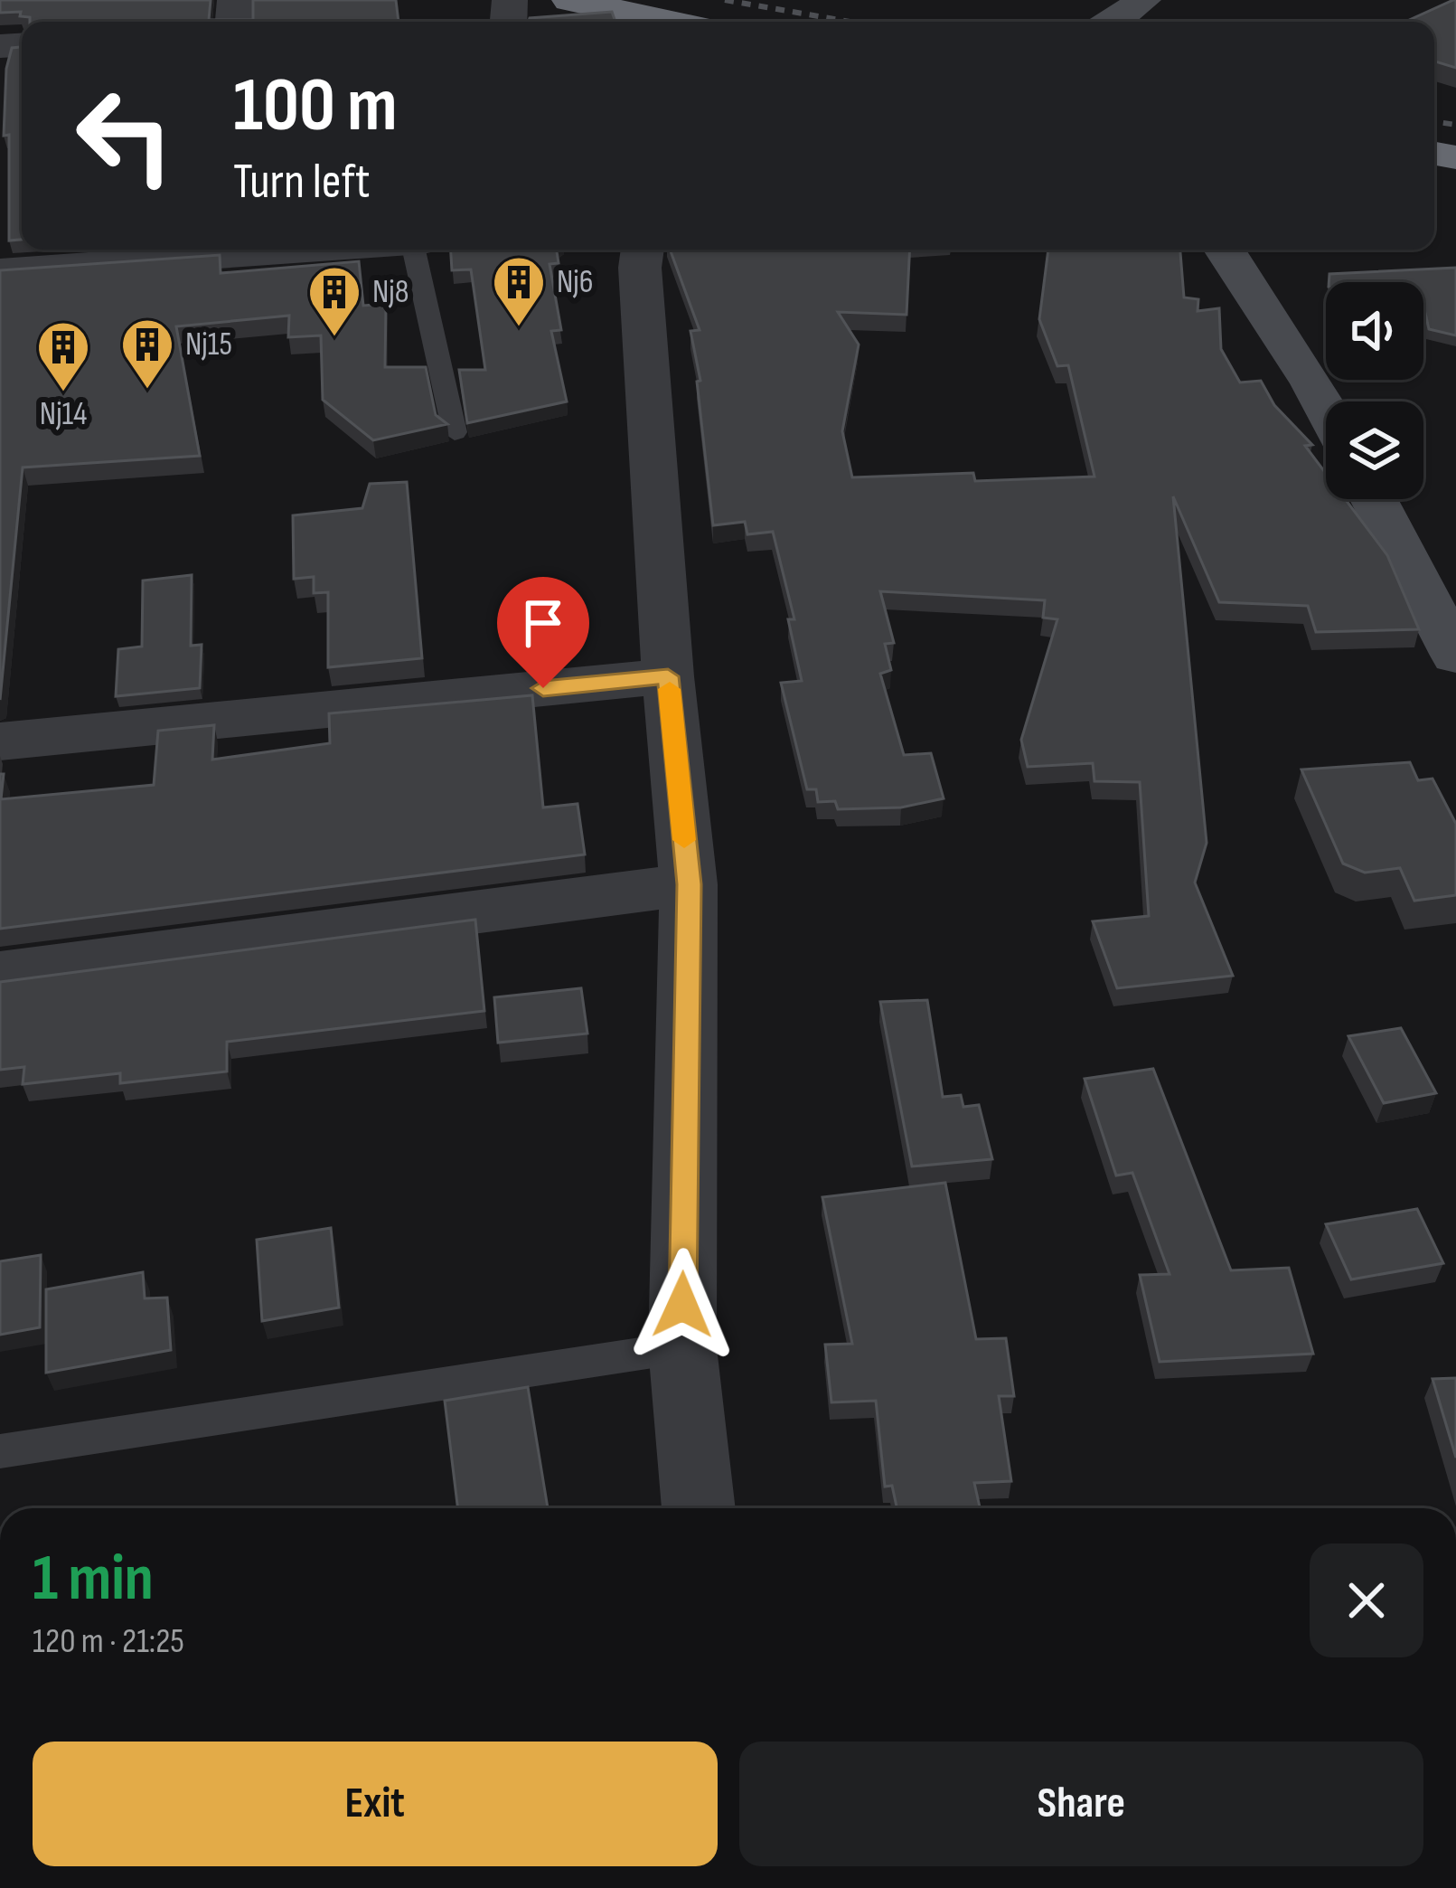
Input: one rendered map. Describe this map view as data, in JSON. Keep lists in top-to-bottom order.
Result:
{
  "places": {
    "building": [
      "Nj6",
      "Nj8",
      "Nj15",
      "Nj14"
    ]
  },
  "page": {
    "turn": ["100 m", "Turn left"],
    "heading": ["1 min", "120 m · 21:25"],
    "buttons": ["Exit", "Share"]
  }
}
